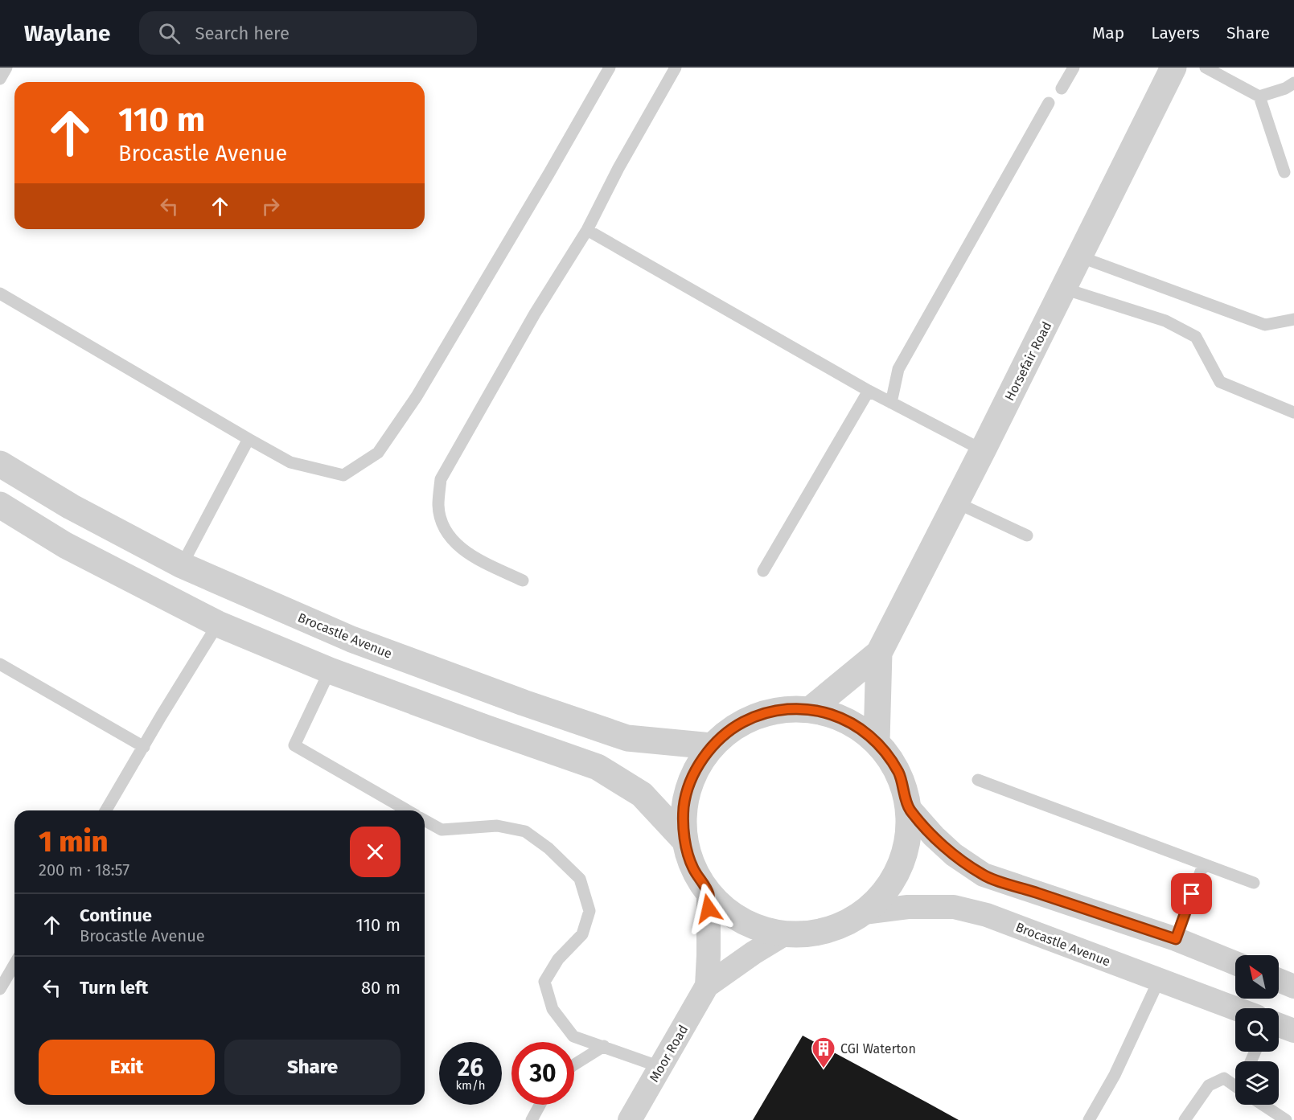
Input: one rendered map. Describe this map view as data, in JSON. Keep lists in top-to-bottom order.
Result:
{
  "streets": {
    "street": ["Horsefair Road", "Brocastle Avenue", "Moor Road"]
  },
  "places": {
    "building": ["CGI Waterton"]
  },
  "north": "top left",
  "page": {
    "header": "Waylane",
    "search": "Search here",
    "nav": ["Map", "Layers", "Share"],
    "turn": ["110 m", "Brocastle Avenue"],
    "heading": ["1 min", "200 m · 18:57"],
    "list": [
      {
        "name": "Continue",
        "note": "Brocastle Avenue",
        "value": "110 m"
      },
      {
        "name": "Turn left",
        "value": "80 m"
      }
    ],
    "buttons": ["Exit", "Share"],
    "speed": "26 km/h",
    "limit": "30"
  }
}
